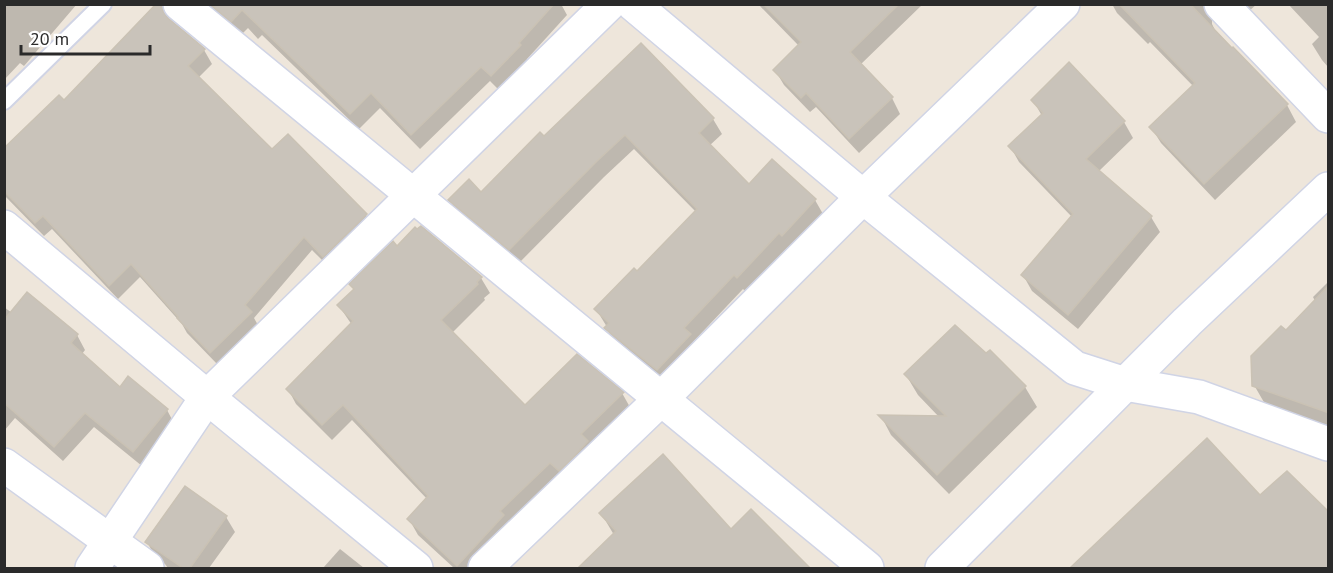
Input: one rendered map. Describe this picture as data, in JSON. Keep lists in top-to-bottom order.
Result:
{
  "scale_bar": "20 m"
}
